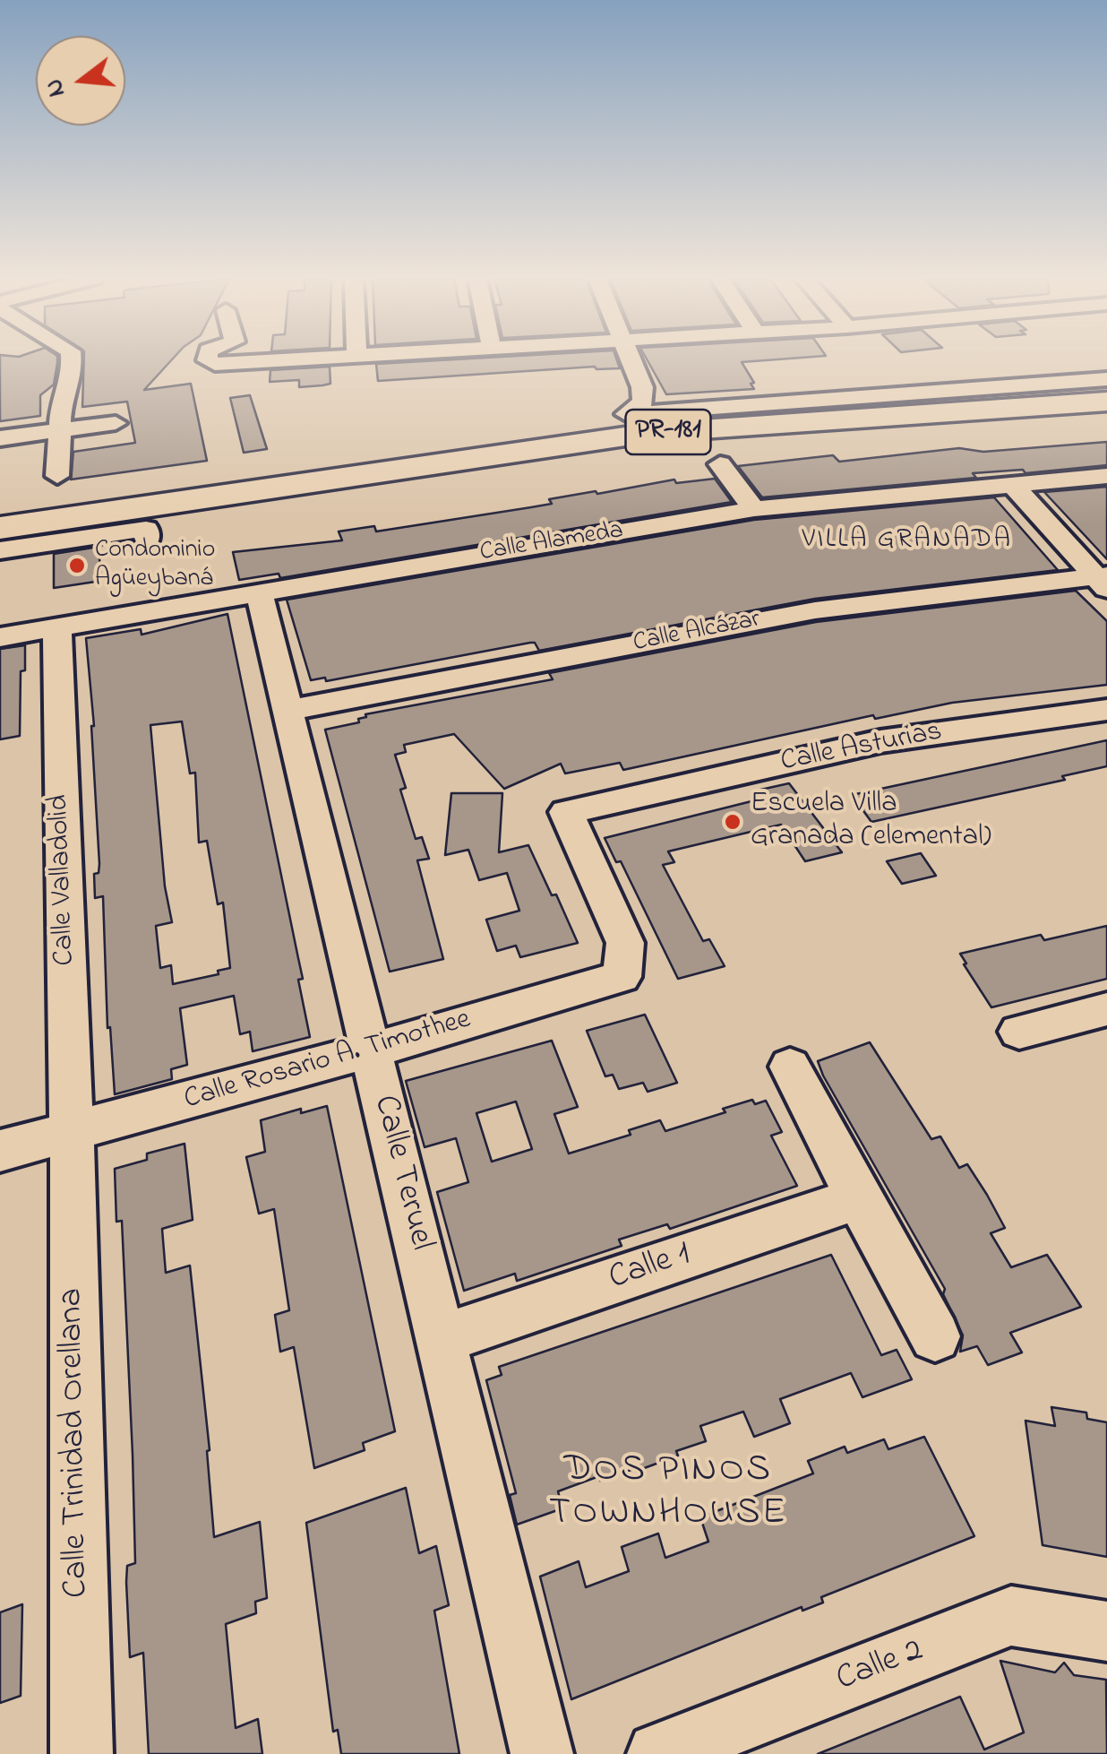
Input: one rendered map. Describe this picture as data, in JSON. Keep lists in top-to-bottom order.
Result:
{
  "streets": {
    "highway": ["PR-181"],
    "street": [
      "Calle Alameda",
      "Calle Alcázar",
      "Calle Asturias",
      "Calle Valladolid",
      "Calle Rosario A. Timothee",
      "Calle Teruel",
      "Calle 1",
      "Calle Trinidad Orellana",
      "Calle 2"
    ]
  },
  "crossings": [
    ["Calle Alameda", "Calle Valladolid"],
    ["Calle Alameda", "Calle Teruel"],
    ["Calle Alcázar", "Calle Teruel"],
    ["Calle Asturias", "Calle Rosario A. Timothee"],
    ["Calle Valladolid", "Calle Rosario A. Timothee"],
    ["Calle Valladolid", "Calle Trinidad Orellana"],
    ["Calle Rosario A. Timothee", "Calle Teruel"],
    ["Calle Rosario A. Timothee", "Calle Trinidad Orellana"],
    ["Calle Teruel", "Calle 1"]
  ],
  "districts": ["VILLA GRANADA", "DOS PINOS TOWNHOUSE"],
  "places": ["Condominio Agüeybaná", "Escuela Villa Granada (elemental)"],
  "north": "left"
}
